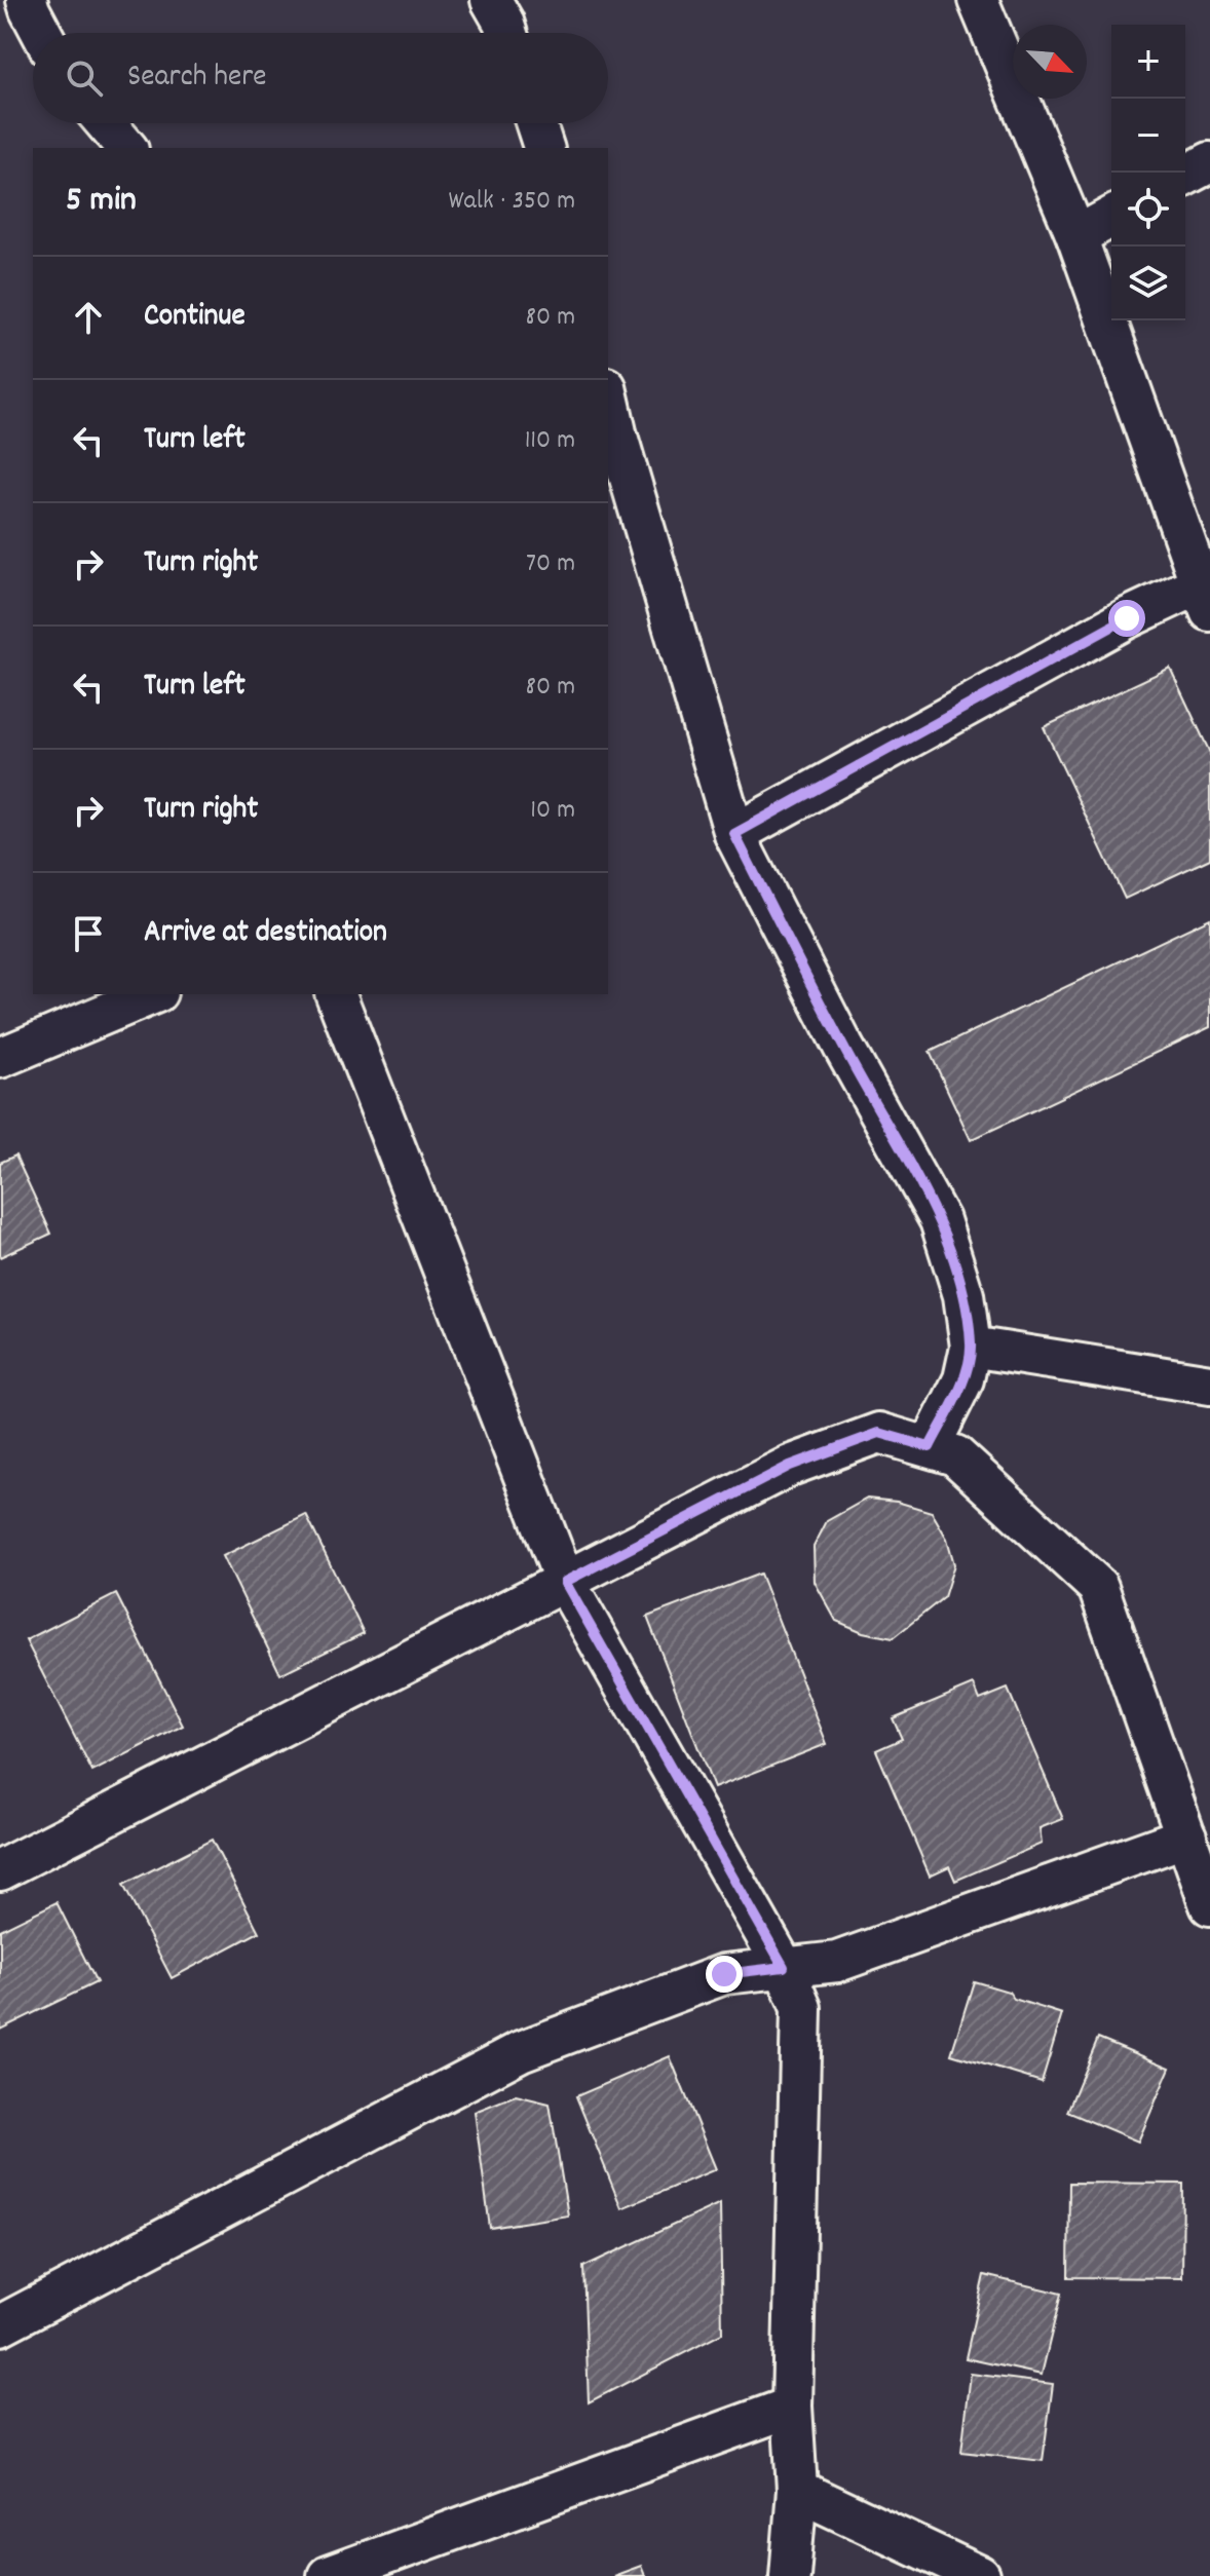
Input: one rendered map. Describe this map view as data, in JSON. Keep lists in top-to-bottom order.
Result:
{
  "north": "bottom right",
  "page": {
    "map_buttons": ["+", "−"],
    "search": "Search here",
    "heading": ["5 min", "Walk · 350 m"],
    "list": [
      ["Continue", "80 m"],
      ["Turn left", "110 m"],
      ["Turn right", "70 m"],
      ["Turn left", "80 m"],
      ["Turn right", "10 m"],
      "Arrive at destination"
    ]
  }
}
